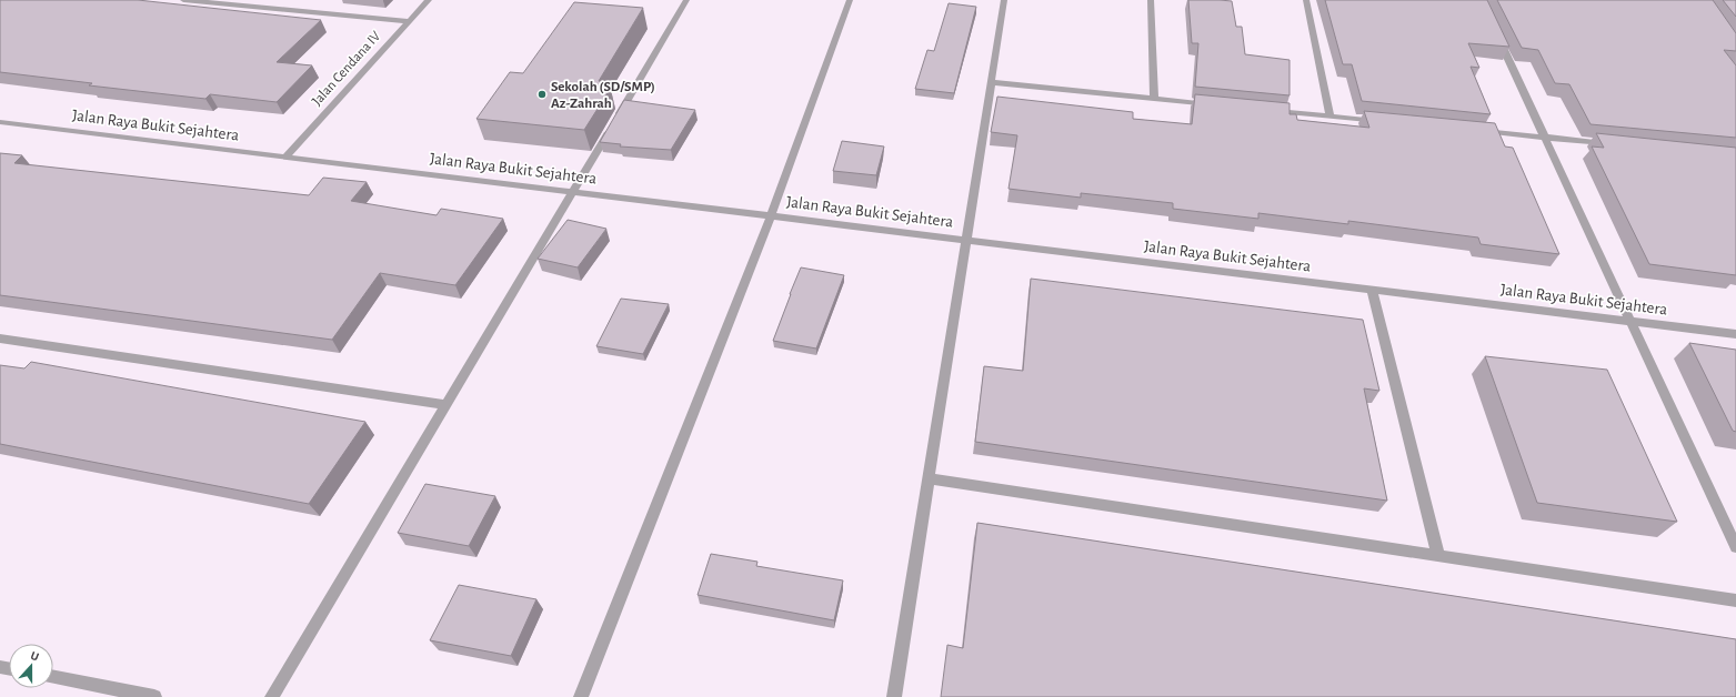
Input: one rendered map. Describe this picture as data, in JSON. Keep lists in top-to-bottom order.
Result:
{
  "streets": {
    "street": ["Jalan Cendana IV", "Jalan Raya Bukit Sejahtera"]
  },
  "crossings": [
    ["Jalan Cendana IV", "Jalan Raya Bukit Sejahtera"]
  ],
  "places": ["Sekolah (SD/SMP) Az-Zahrah"],
  "north": "top"
}
